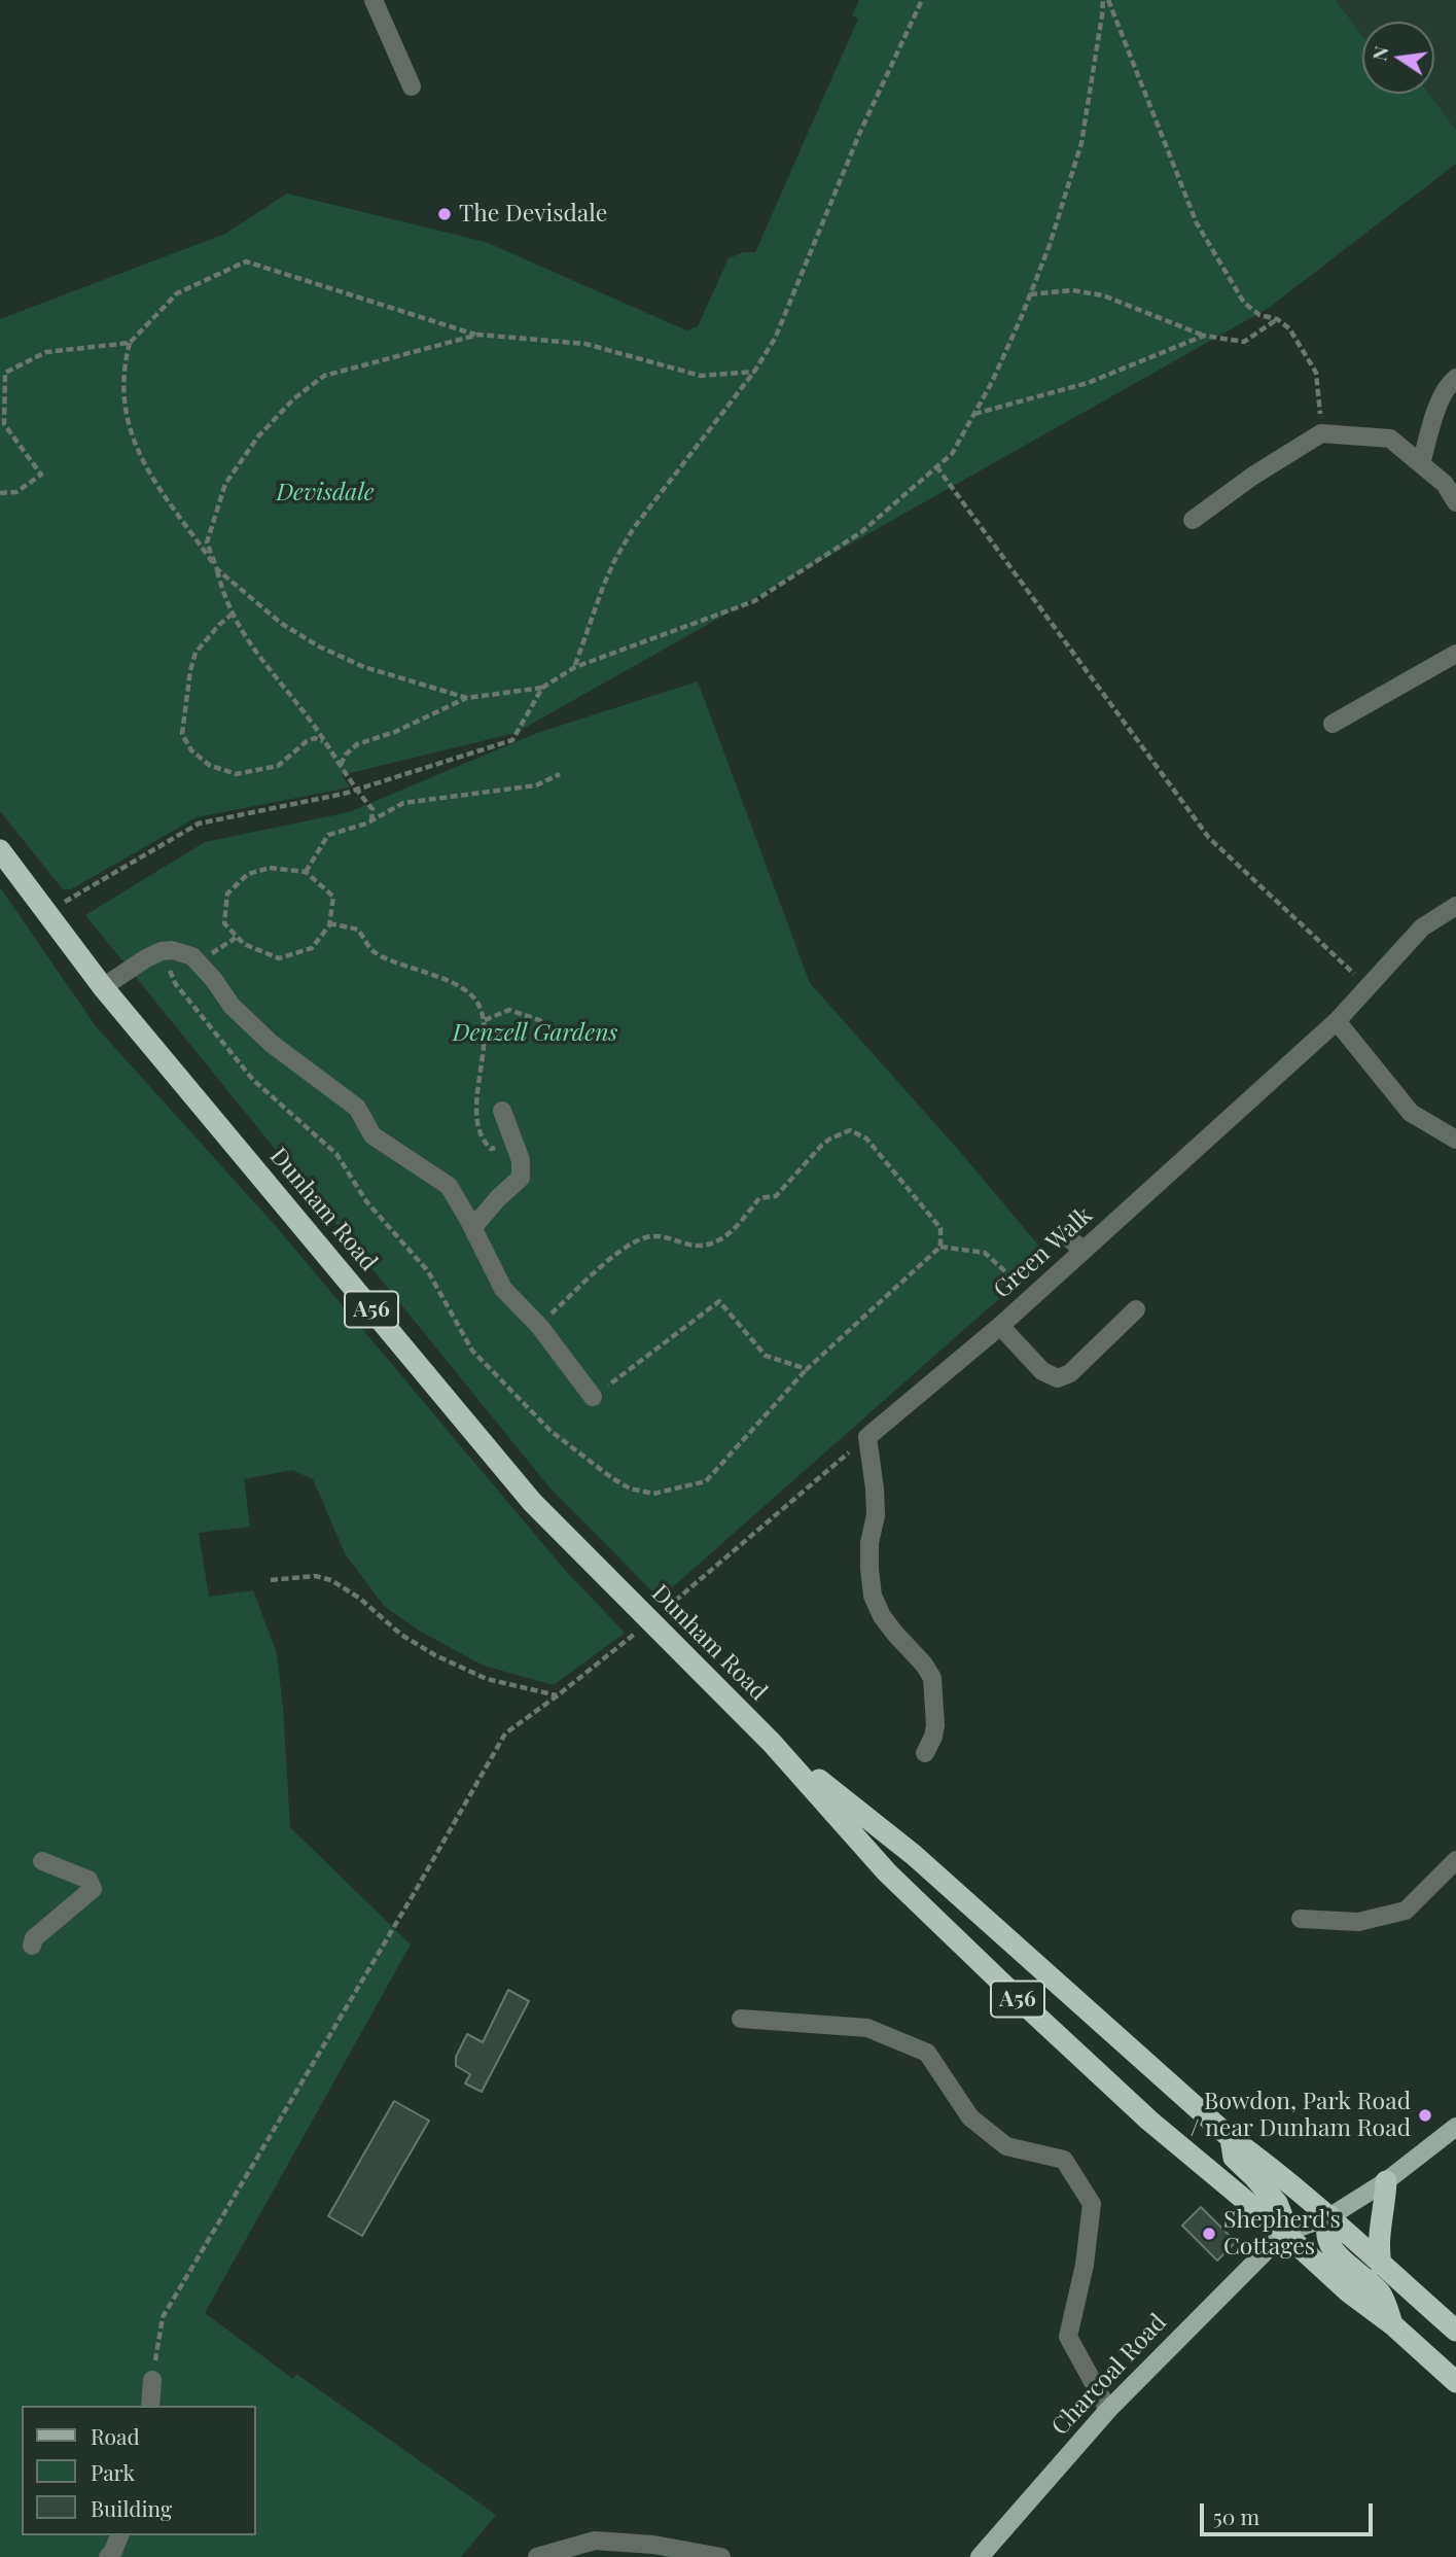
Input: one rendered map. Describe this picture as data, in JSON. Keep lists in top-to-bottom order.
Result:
{
  "streets": {
    "highway": ["Dunham Road", "A56"],
    "main road": ["Charcoal Road"],
    "street": ["Green Walk"]
  },
  "crossings": [
    ["Dunham Road", "Charcoal Road"]
  ],
  "parks": ["Devisdale", "Denzell Gardens"],
  "places": ["The Devisdale", "Bowdon, Park Road / near Dunham Road", "Shepherd's Cottages"],
  "legend": ["Road", "Park", "Building"],
  "scale_bar": "50 m",
  "north": "left"
}
